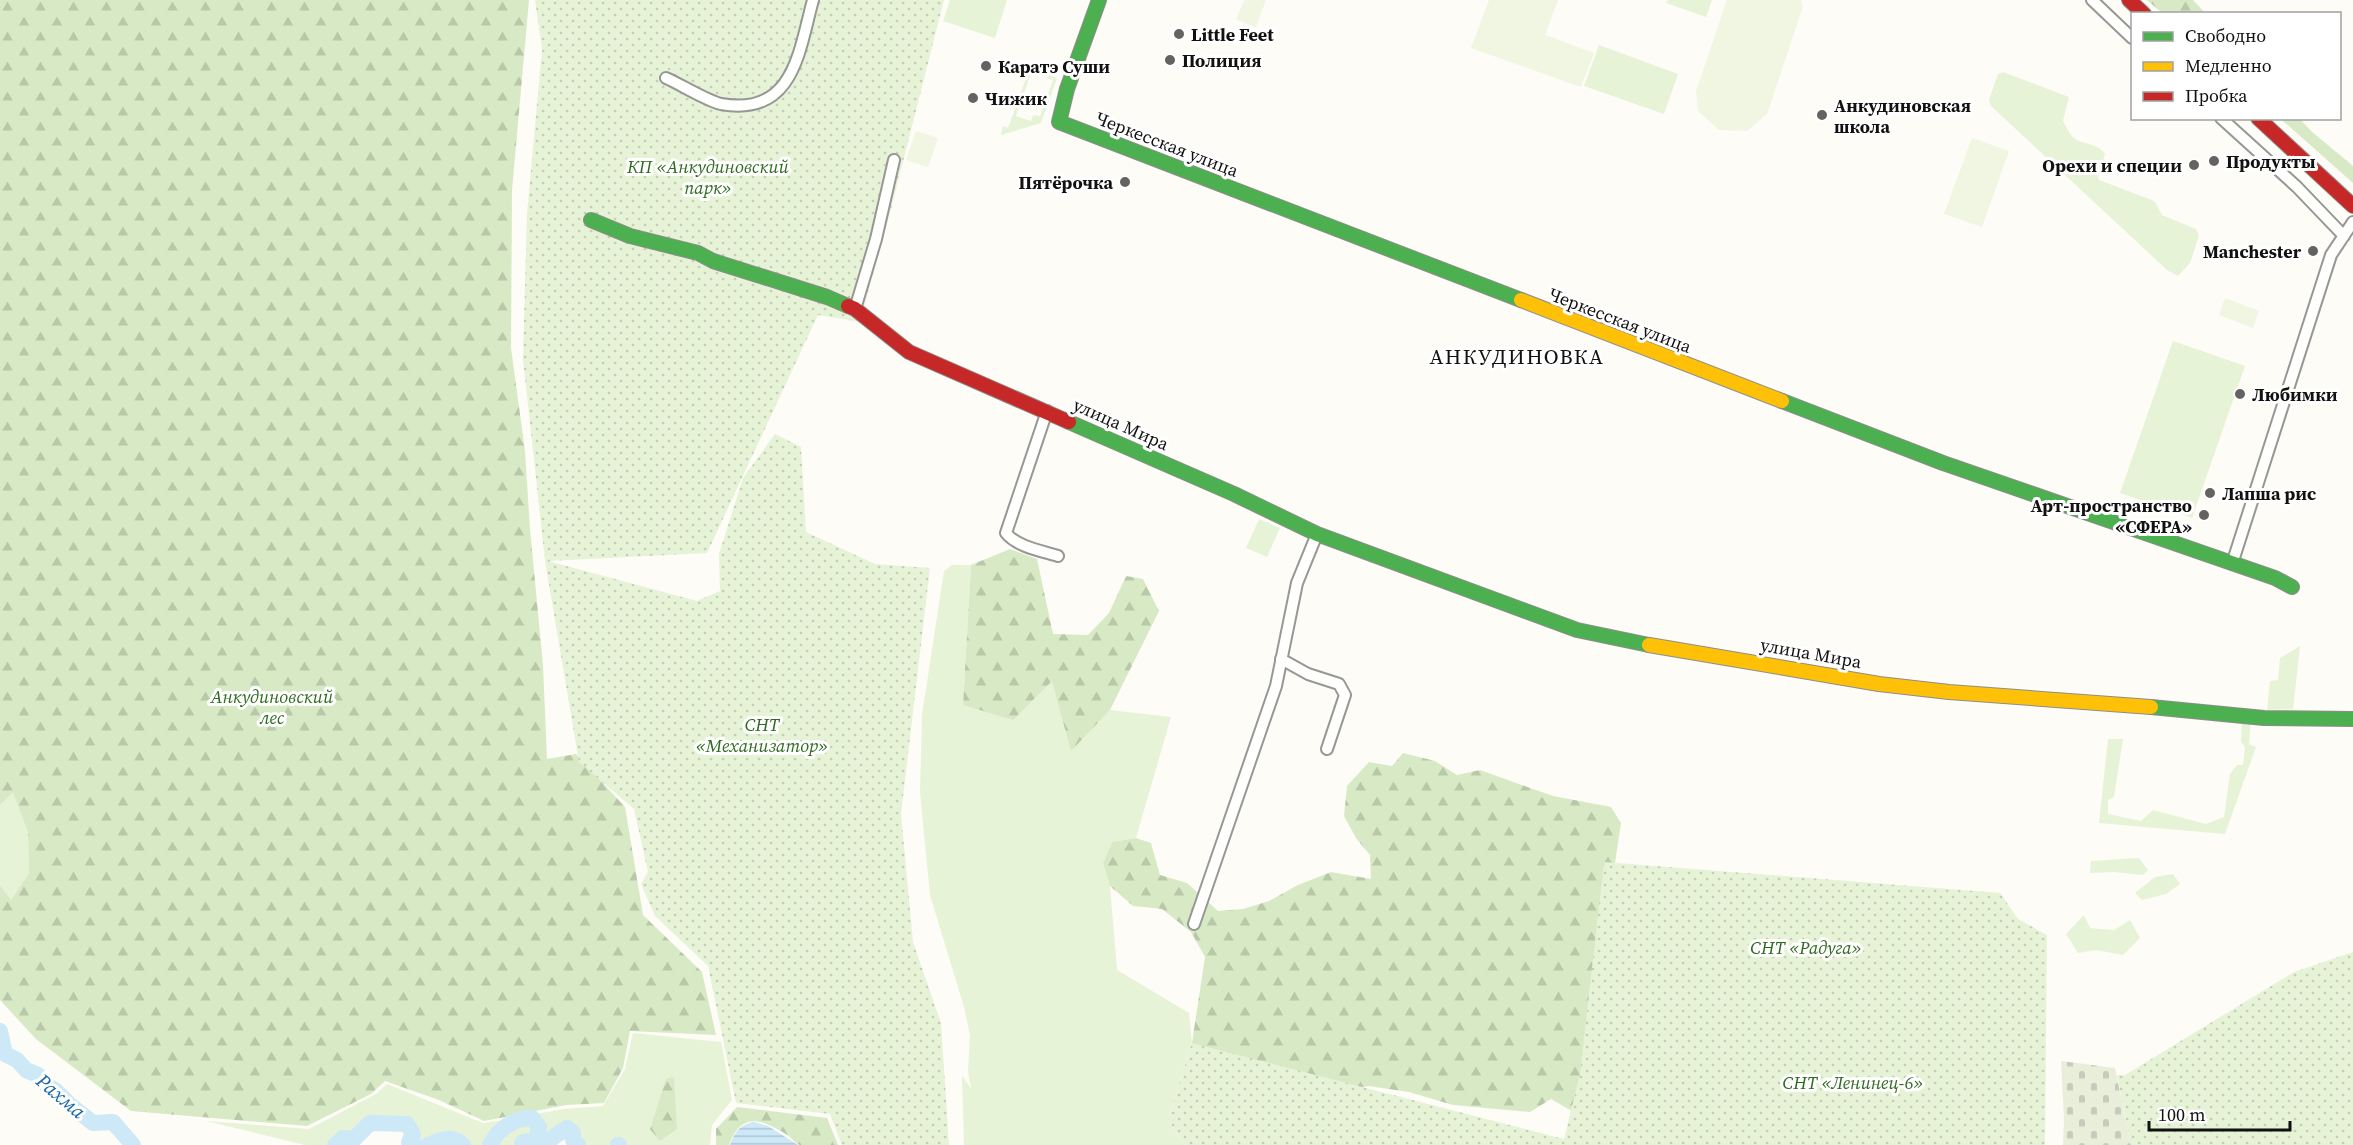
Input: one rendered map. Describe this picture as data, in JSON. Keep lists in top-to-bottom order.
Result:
{
  "streets": {
    "street": ["Черкесская улица", "улица Мира"]
  },
  "districts": ["АНКУДИНОВКА"],
  "water": ["Рахма"],
  "parks": [
    "КП «Анкудиновский парк»",
    "Анкудиновский лес",
    "СНТ «Механизатор»",
    "СНТ «Радуга»",
    "СНТ «Ленинец-6»"
  ],
  "places": [
    "Little Feet",
    "Полиция",
    "Каратэ Суши",
    "Чижик",
    "Анкудиновская школа",
    "Продукты",
    "Орехи и специи",
    "Пятёрочка",
    "Manchester",
    "Любимки",
    "Лапша рис",
    "Арт-пространство «СФЕРА»"
  ],
  "legend": ["Свободно", "Медленно", "Пробка"],
  "scale_bar": "100 m"
}
